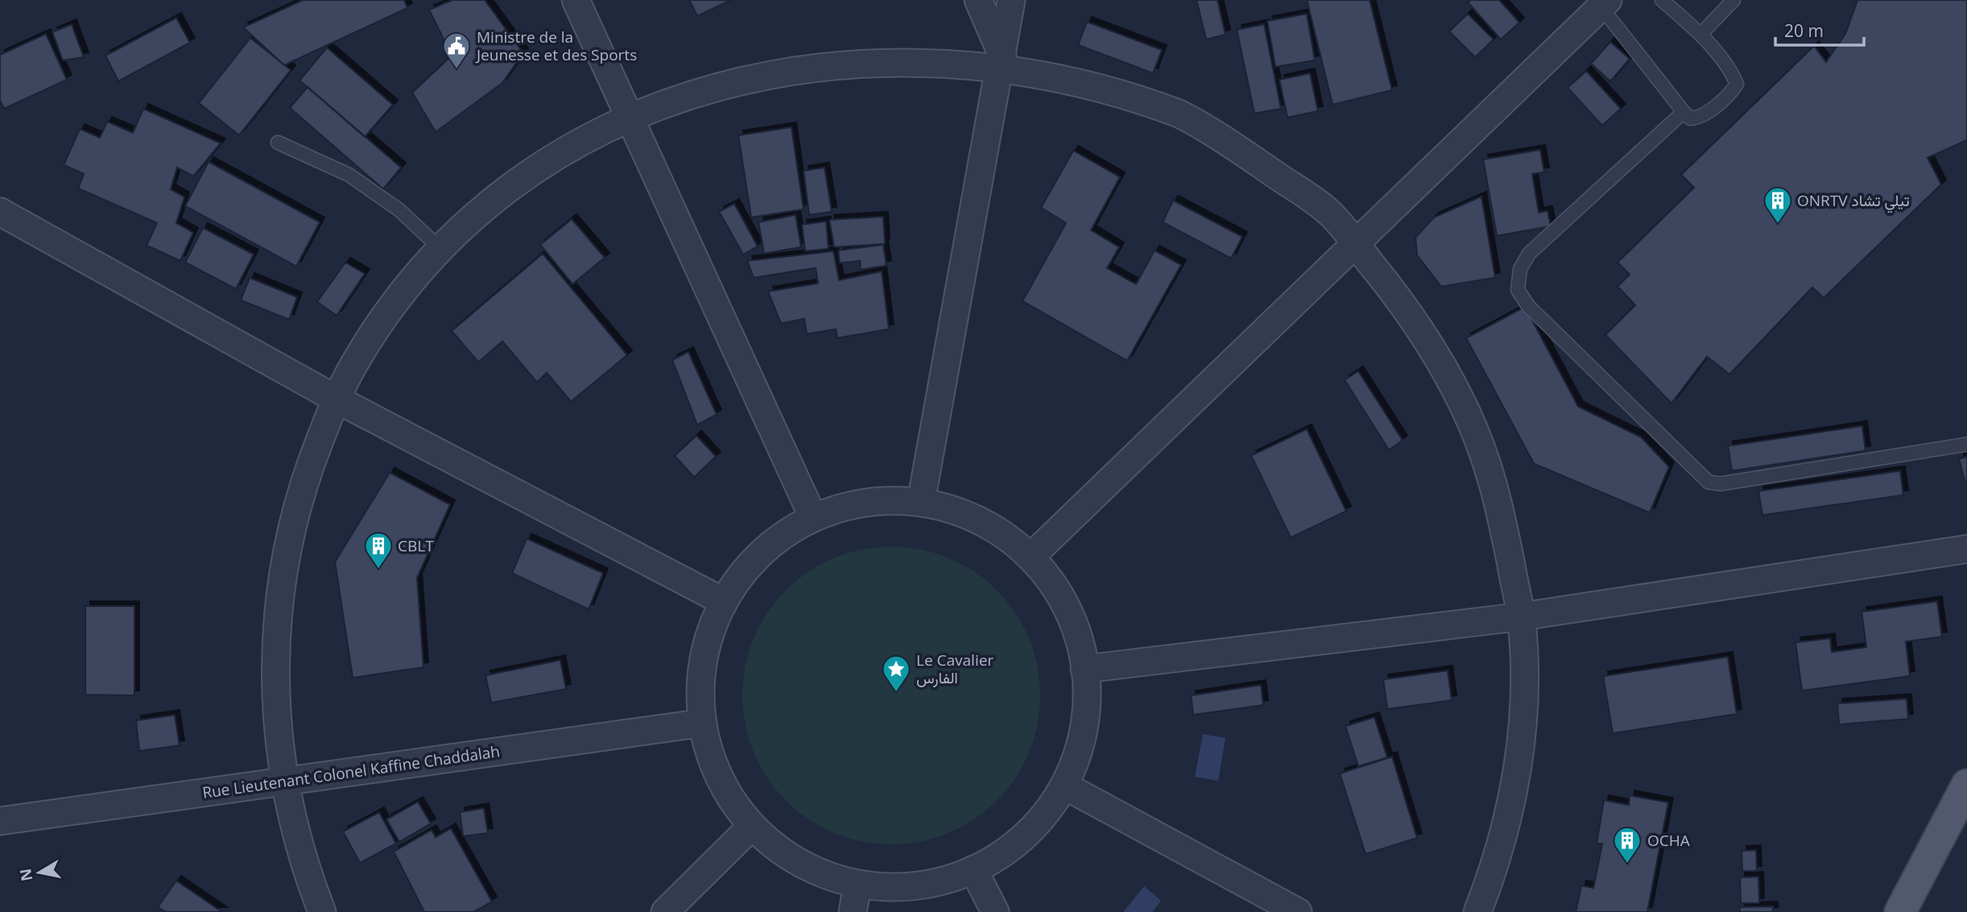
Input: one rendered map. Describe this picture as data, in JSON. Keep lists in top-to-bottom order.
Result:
{
  "streets": {
    "street": ["Rue Lieutenant Colonel Kaffine Chaddalah"]
  },
  "places": {
    "public building": ["Ministre de la Jeunesse et des Sports"],
    "building": ["ONRTV تيلي تشاد", "CBLT", "OCHA"],
    "place": ["Le Cavalier الفارس"]
  },
  "scale_bar": "20 m",
  "north": "left"
}
